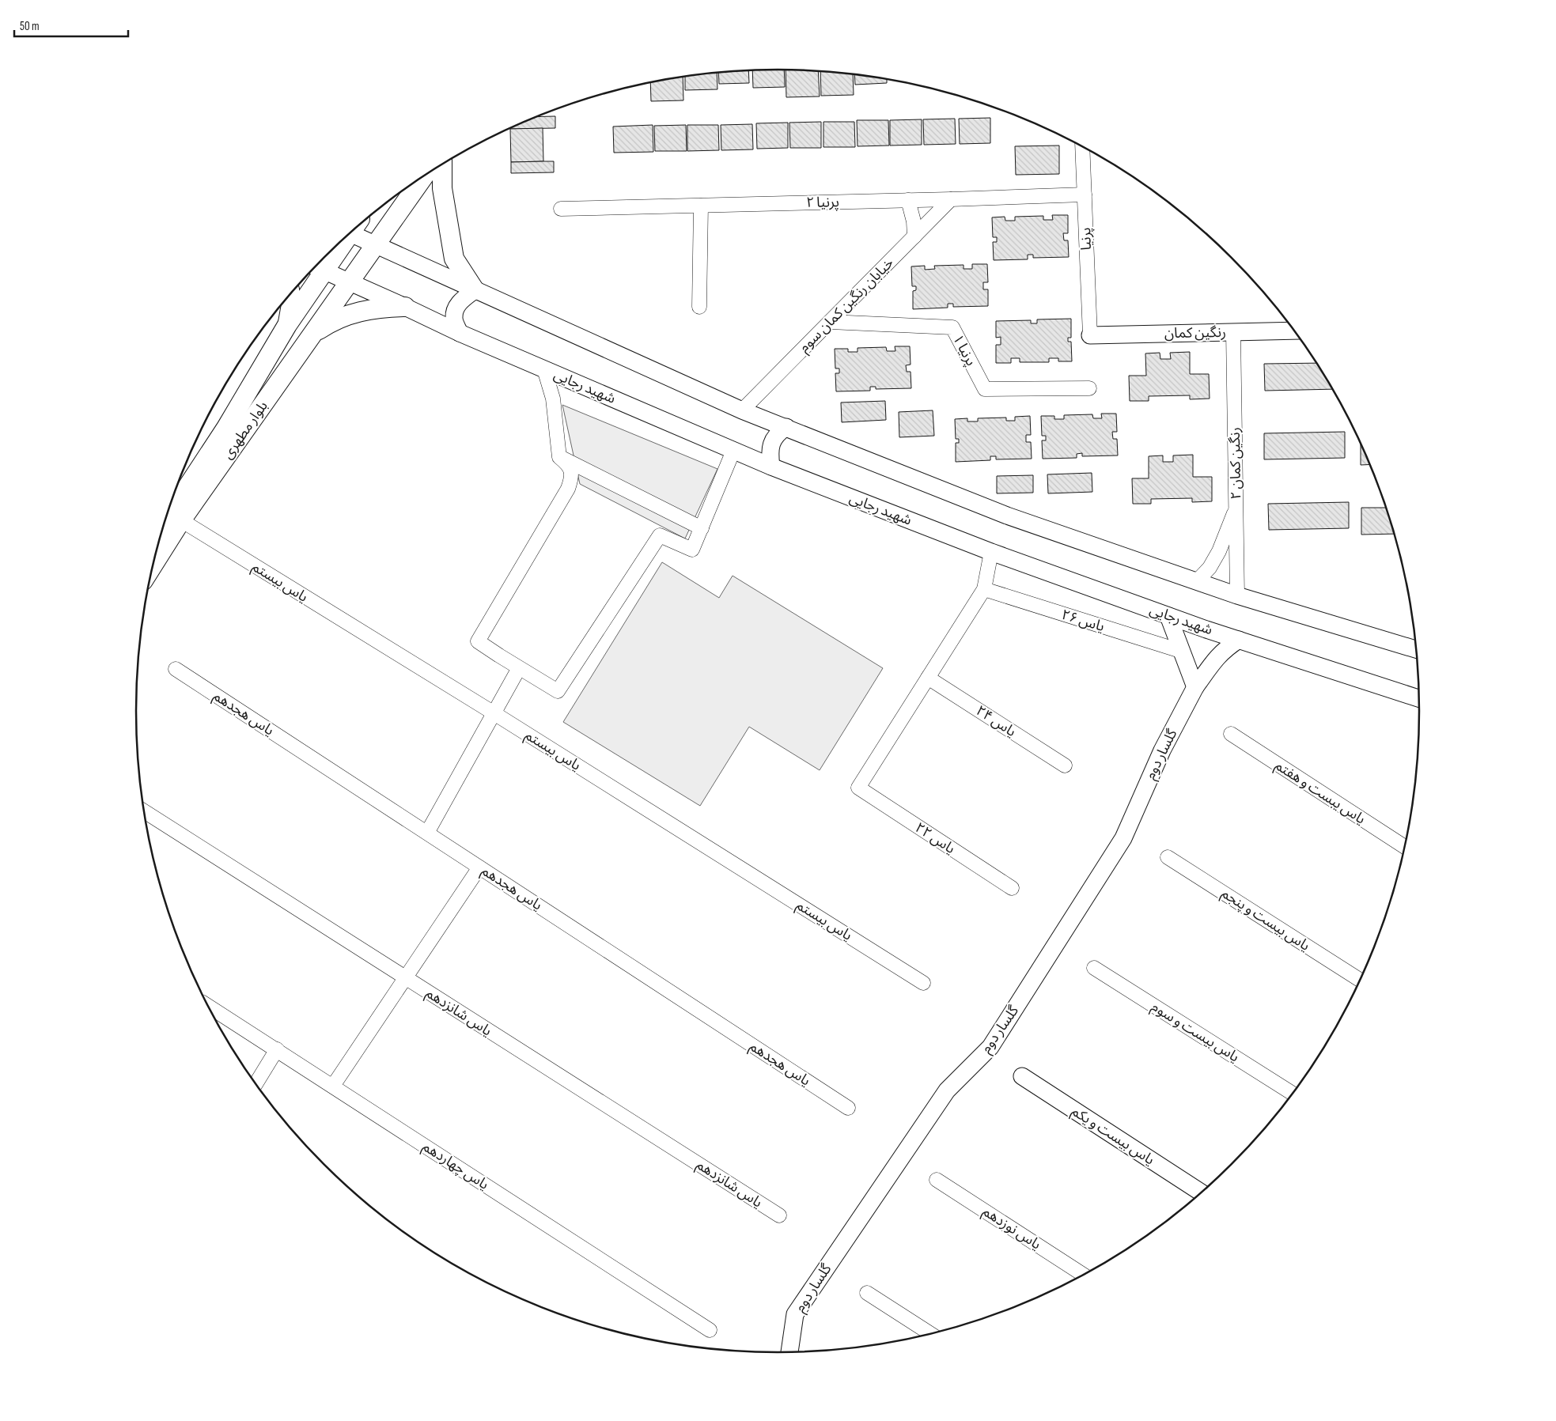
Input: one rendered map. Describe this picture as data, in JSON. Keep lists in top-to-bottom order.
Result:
{
  "streets": {
    "main road": ["بلوار مطهری"],
    "street": [
      "پرنیا ۲",
      "پرنیا",
      "خیابان رنگین کمان سوم",
      "رنگین کمان",
      "پرنیا ۱",
      "شهید رجایی",
      "رنگین کمان ۲",
      "یاس بیستم",
      "یاس ۲۶",
      "یاس هجدهم",
      "یاس ۲۴",
      "گلسار دوم",
      "یاس یبست و هفتم",
      "یاس ۲۲",
      "یاس بیست و پنجم",
      "یاس شانزدهم",
      "یاس بیست و سوم",
      "یاس بیست و یکم",
      "یاس چهاردهم",
      "یاس نوزدهم"
    ]
  },
  "crossings": [
    ["پرنیا ۲", "پرنیا"],
    ["پرنیا ۲", "خیابان رنگین کمان سوم"],
    ["پرنیا", "رنگین کمان"],
    ["خیابان رنگین کمان سوم", "پرنیا ۱"],
    ["رنگین کمان", "رنگین کمان ۲"],
    ["شهید رجایی", "بلوار مطهری"],
    ["شهید رجایی", "گلسار دوم"],
    ["بلوار مطهری", "یاس بیستم"],
    ["یاس ۲۴", "یاس ۲۲"]
  ],
  "scale_bar": "50 m"
}
